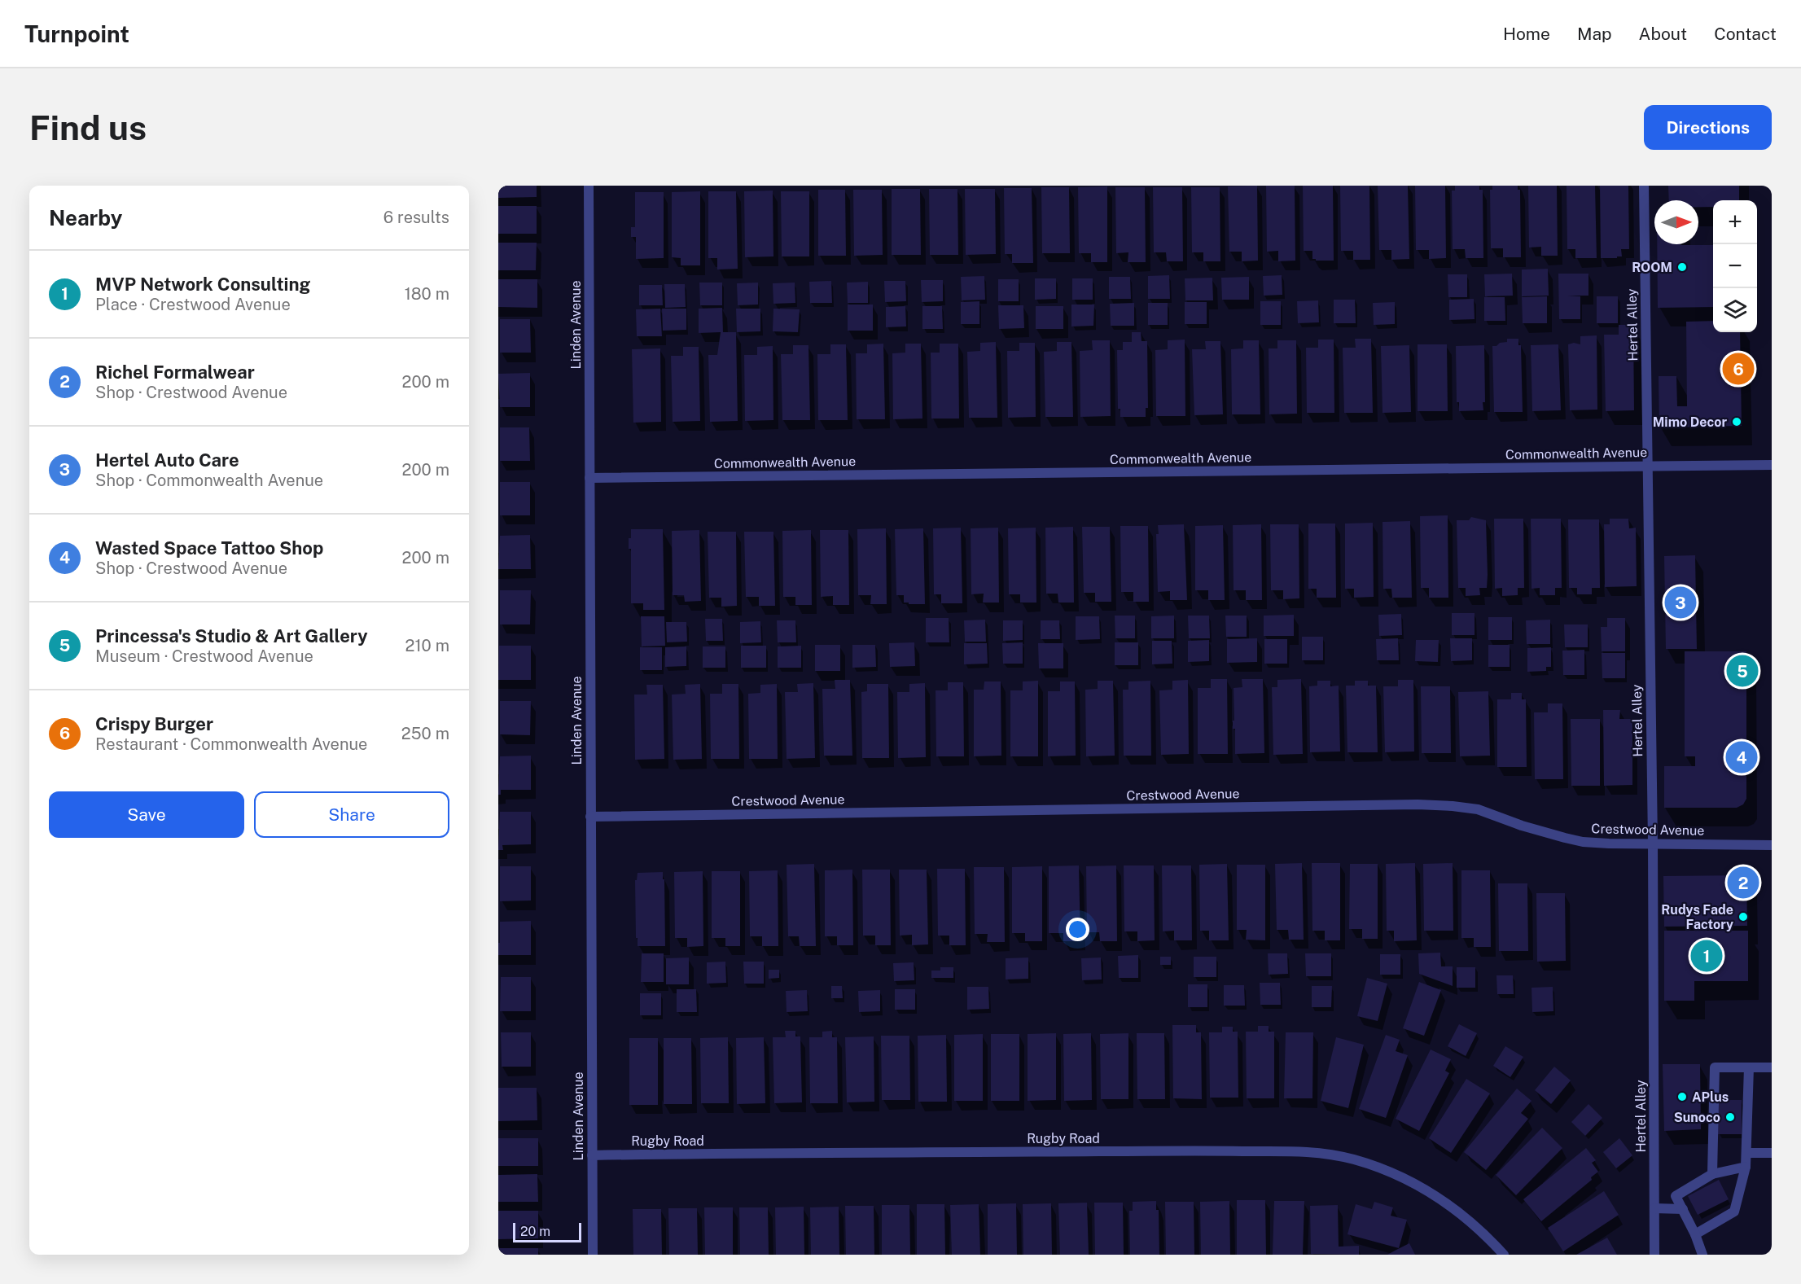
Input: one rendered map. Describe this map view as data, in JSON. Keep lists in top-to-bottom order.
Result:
{
  "streets": {
    "street": [
      "Linden Avenue",
      "Hertel Alley",
      "Commonwealth Avenue",
      "Crestwood Avenue",
      "Rugby Road"
    ]
  },
  "crossings": [
    ["Linden Avenue", "Commonwealth Avenue"],
    ["Linden Avenue", "Crestwood Avenue"],
    ["Linden Avenue", "Rugby Road"],
    ["Hertel Alley", "Commonwealth Avenue"],
    ["Hertel Alley", "Crestwood Avenue"]
  ],
  "places": [
    "ROOM",
    "Mimo Decor",
    "Rudys Fade Factory",
    "APlus",
    "Sunoco"
  ],
  "scale_bar": "20 m",
  "north": "right",
  "page": {
    "header": "Turnpoint",
    "nav": [
      "Home",
      "Map",
      "About",
      "Contact"
    ],
    "buttons": [
      "Directions",
      ["Save", "Share"]
    ],
    "title": "Find us",
    "heading": ["Nearby", "6 results"],
    "map_buttons": ["+", "−"],
    "list": [
      {
        "mark": "1",
        "name": "MVP Network Consulting",
        "note": "Place · Crestwood Avenue",
        "value": "180 m"
      },
      {
        "mark": "2",
        "name": "Richel Formalwear",
        "note": "Shop · Crestwood Avenue",
        "value": "200 m"
      },
      {
        "mark": "3",
        "name": "Hertel Auto Care",
        "note": "Shop · Commonwealth Avenue",
        "value": "200 m"
      },
      {
        "mark": "4",
        "name": "Wasted Space Tattoo Shop",
        "note": "Shop · Crestwood Avenue",
        "value": "200 m"
      },
      {
        "mark": "5",
        "name": "Princessa's Studio & Art Gallery",
        "note": "Museum · Crestwood Avenue",
        "value": "210 m"
      },
      {
        "mark": "6",
        "name": "Crispy Burger",
        "note": "Restaurant · Commonwealth Avenue",
        "value": "250 m"
      }
    ],
    "pins": [
      "6",
      "3",
      "5",
      "4",
      "2",
      "1"
    ],
    "scale": "20 m"
  }
}
